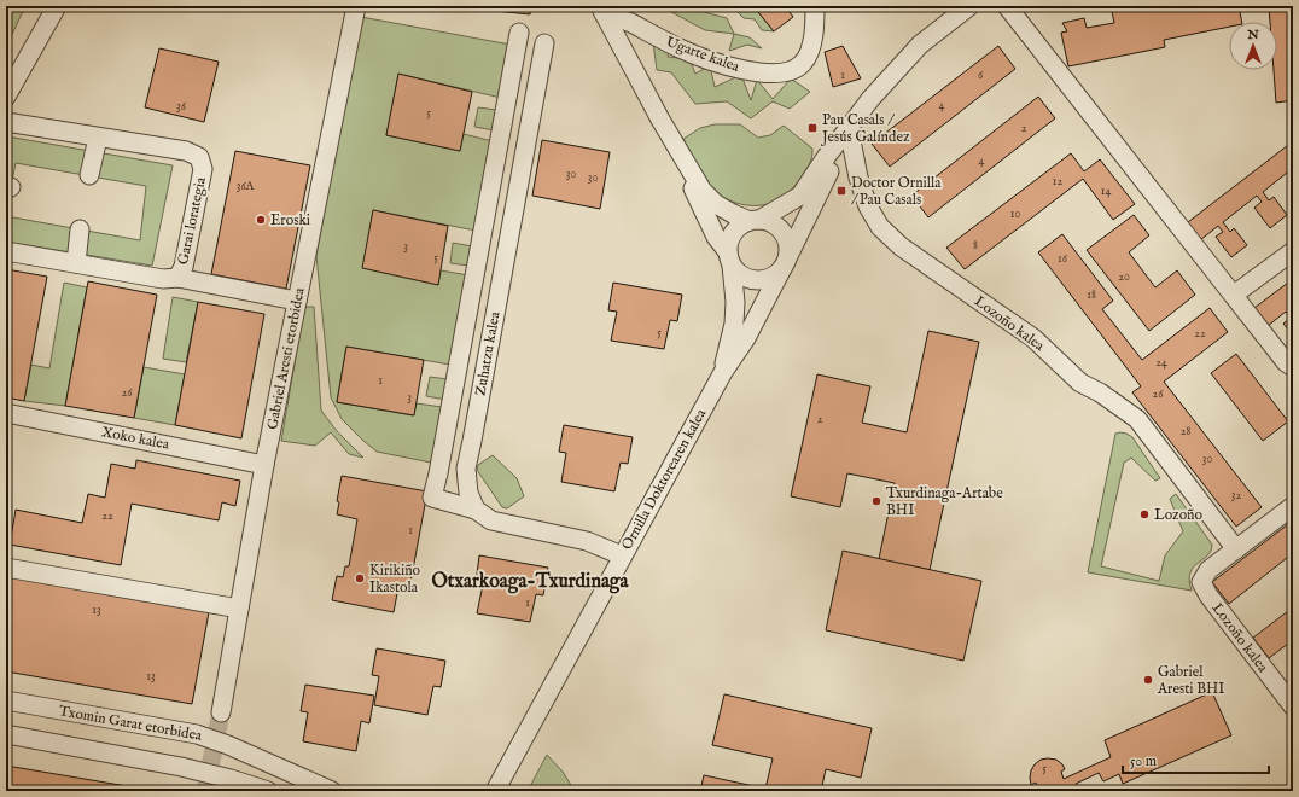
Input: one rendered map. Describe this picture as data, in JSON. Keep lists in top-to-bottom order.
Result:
{
  "streets": {
    "street": [
      "Ugarte kalea",
      "Garai lorategia",
      "Lozoño kalea",
      "Zuhatzu kalea",
      "Gabriel Aresti etorbidea",
      "Xoko kalea",
      "Ornilla Doktorearen kalea",
      "Txomin Garat etorbidea"
    ]
  },
  "crossings": [
    ["Lozoño kalea", "Ornilla Doktorearen kalea"],
    ["Gabriel Aresti etorbidea", "Xoko kalea"]
  ],
  "districts": ["Otxarkoaga-Txurdinaga"],
  "places": {
    "transit": ["Pau Casals / Jesús Galíndez", "Doctor Ornilla / Pau Casals"],
    "other": [
      "Eroski",
      "Txurdinaga-Artabe BHI",
      "Lozoño",
      "Kirikiño Ikastola",
      "Gabriel Aresti BHI"
    ]
  },
  "house_numbers": [
    "1",
    "6",
    "4",
    "36",
    "5",
    "2",
    "4",
    "30",
    "30",
    "12",
    "36A",
    "14",
    "10",
    "8",
    "3",
    "5",
    "16",
    "20",
    "18",
    "5",
    "22",
    "24",
    "1",
    "26",
    "26",
    "3",
    "2",
    "28",
    "30",
    "32",
    "22",
    "1",
    "1",
    "13",
    "13",
    "5"
  ],
  "scale_bar": "50 m",
  "north": "top"
}
